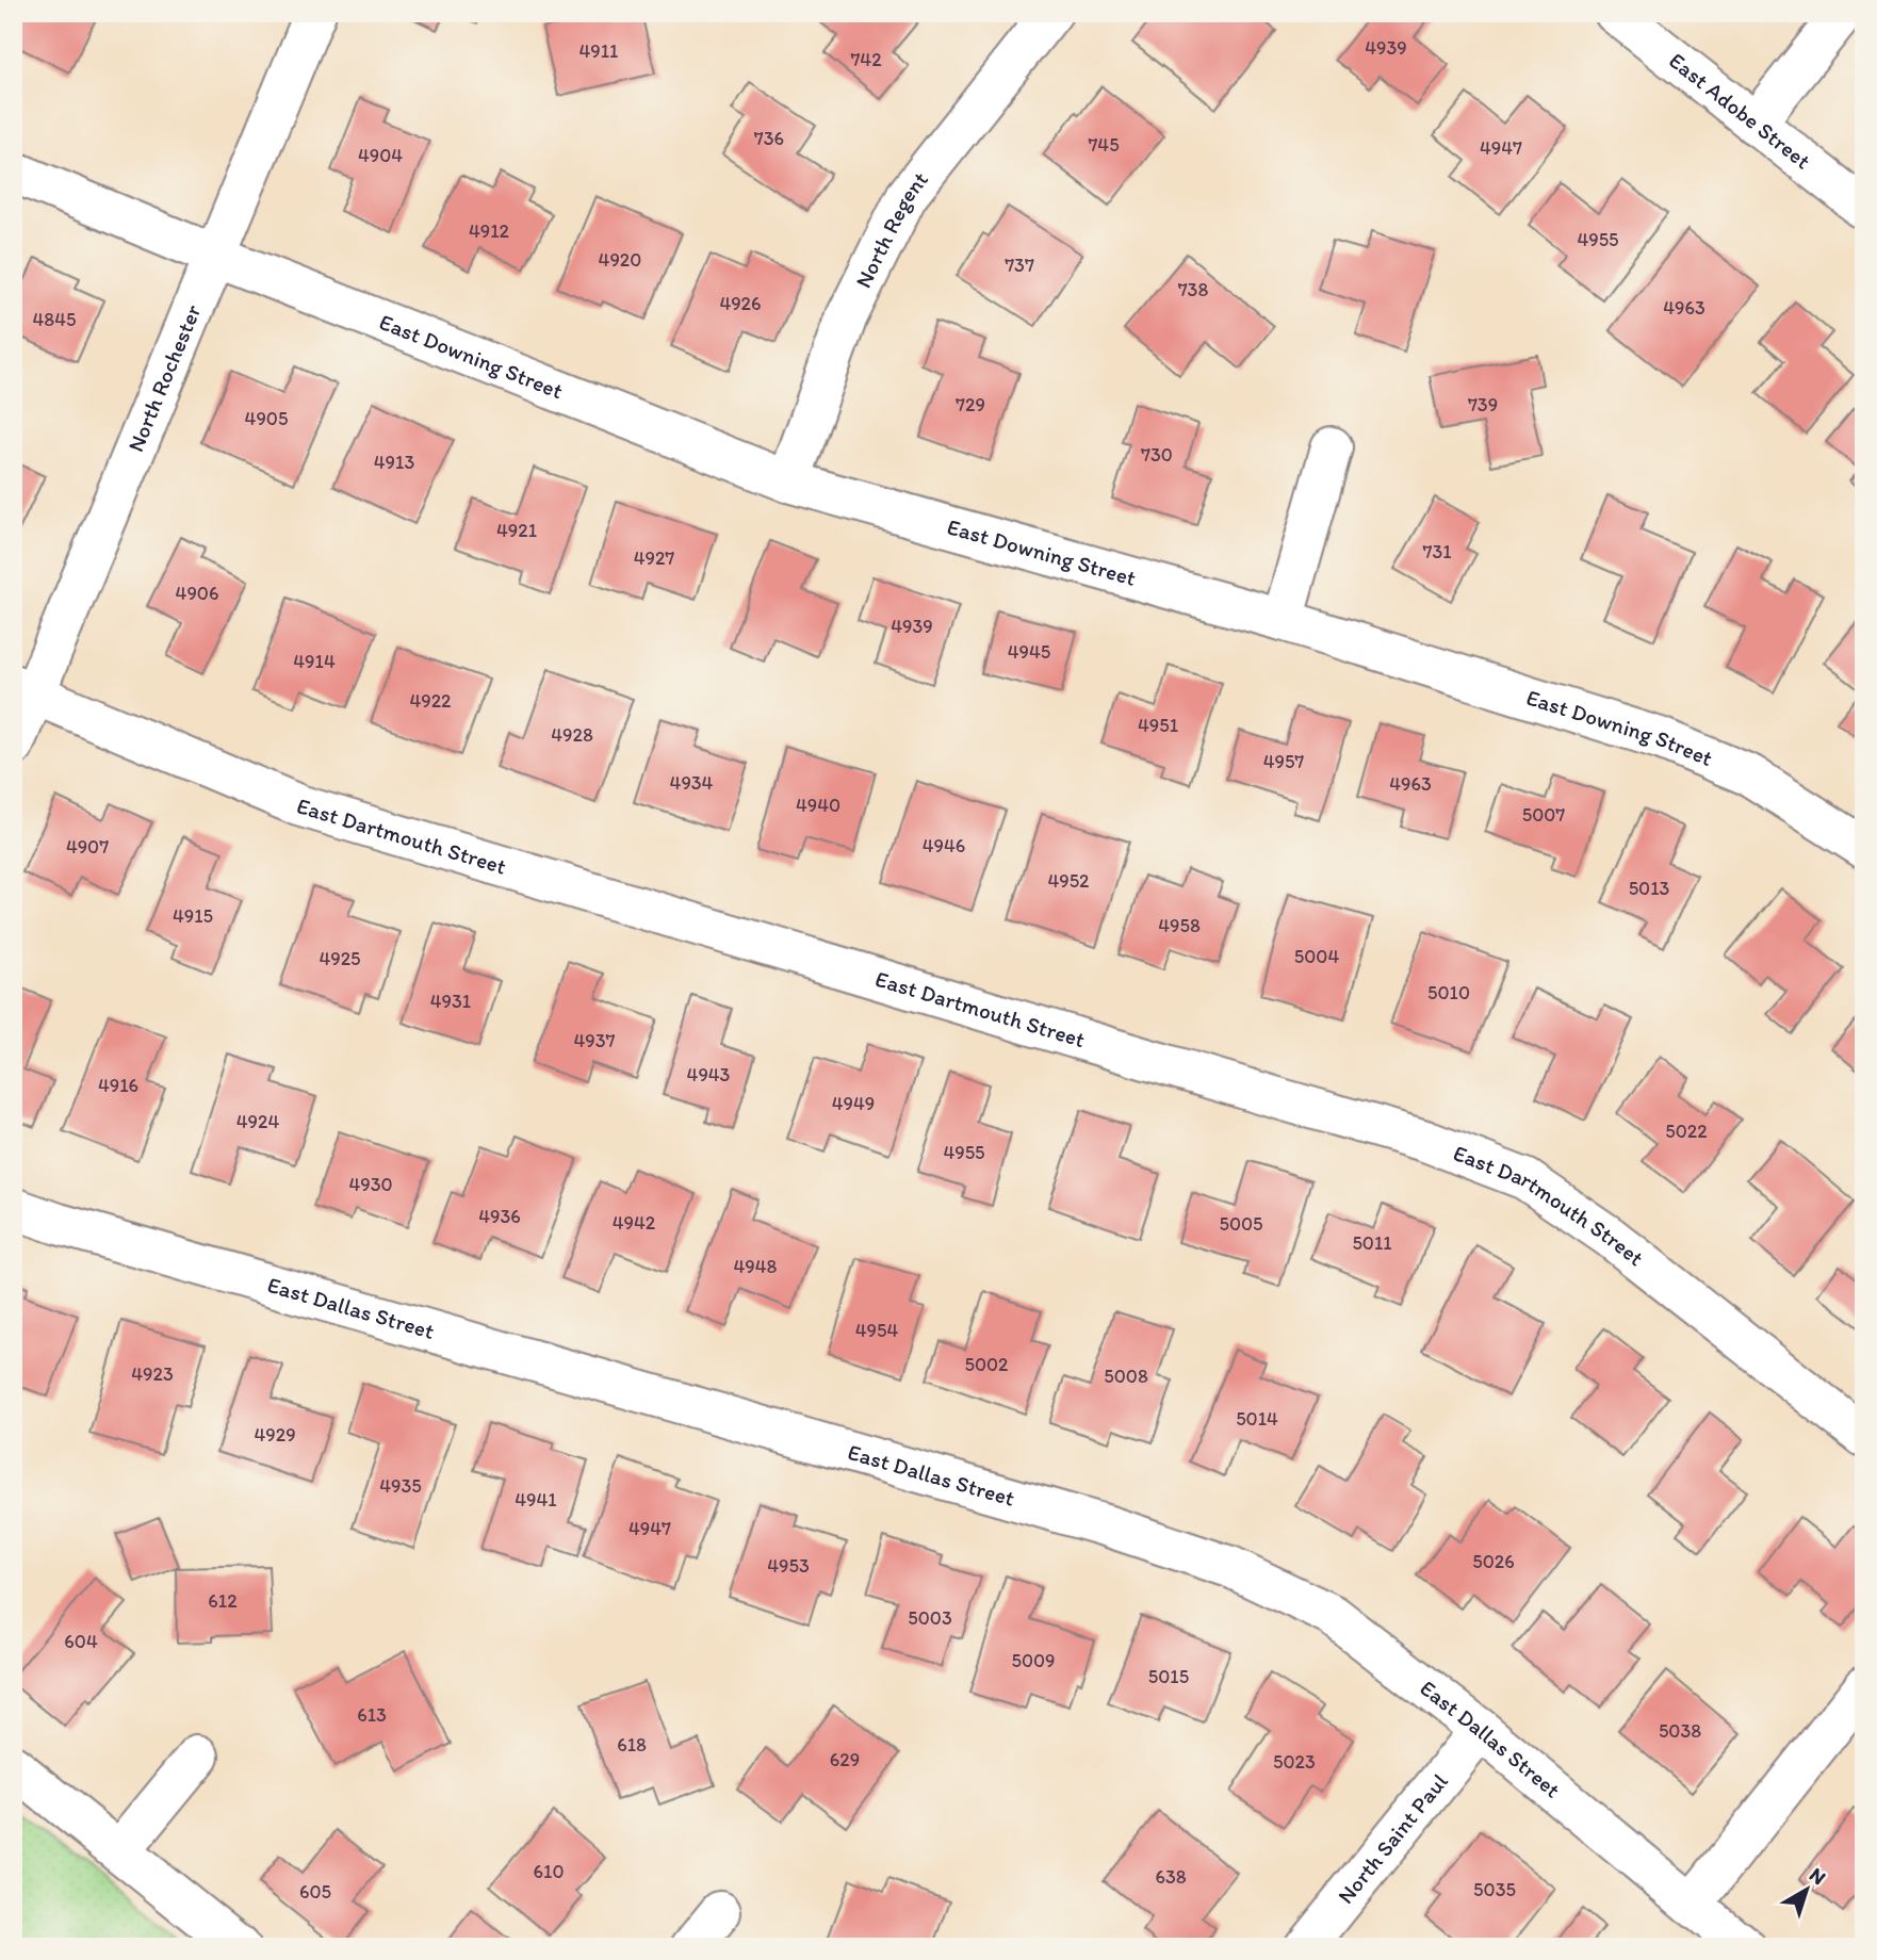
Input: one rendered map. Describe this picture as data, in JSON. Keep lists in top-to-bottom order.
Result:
{
  "streets": {
    "street": [
      "East Adobe Street",
      "North Regent",
      "East Downing Street",
      "North Rochester",
      "East Dartmouth Street",
      "East Dallas Street",
      "North Saint Paul"
    ]
  },
  "crossings": [
    ["North Regent", "East Downing Street"],
    ["East Downing Street", "North Rochester"],
    ["North Rochester", "East Dartmouth Street"],
    ["East Dallas Street", "North Saint Paul"]
  ],
  "house_numbers": [
    "4939",
    "4911",
    "742",
    "736",
    "745",
    "4947",
    "4904",
    "4912",
    "4955",
    "4920",
    "737",
    "738",
    "4926",
    "4963",
    "4845",
    "729",
    "739",
    "4905",
    "730",
    "4913",
    "4921",
    "731",
    "4927",
    "4906",
    "4939",
    "4945",
    "4914",
    "4922",
    "4951",
    "4928",
    "4957",
    "4934",
    "4963",
    "4940",
    "5007",
    "4946",
    "4907",
    "4952",
    "5013",
    "4915",
    "4958",
    "5004",
    "4925",
    "5010",
    "4931",
    "4937",
    "4943",
    "4916",
    "4949",
    "4924",
    "5022",
    "4955",
    "4930",
    "4936",
    "4942",
    "5005",
    "5011",
    "4948",
    "4954",
    "5002",
    "4923",
    "5008",
    "5014",
    "4929",
    "4935",
    "4941",
    "4947",
    "5026",
    "4953",
    "612",
    "5003",
    "604",
    "5009",
    "5015",
    "613",
    "5038",
    "618",
    "629",
    "5023",
    "610",
    "638",
    "5035",
    "605"
  ],
  "north": "top right"
}
